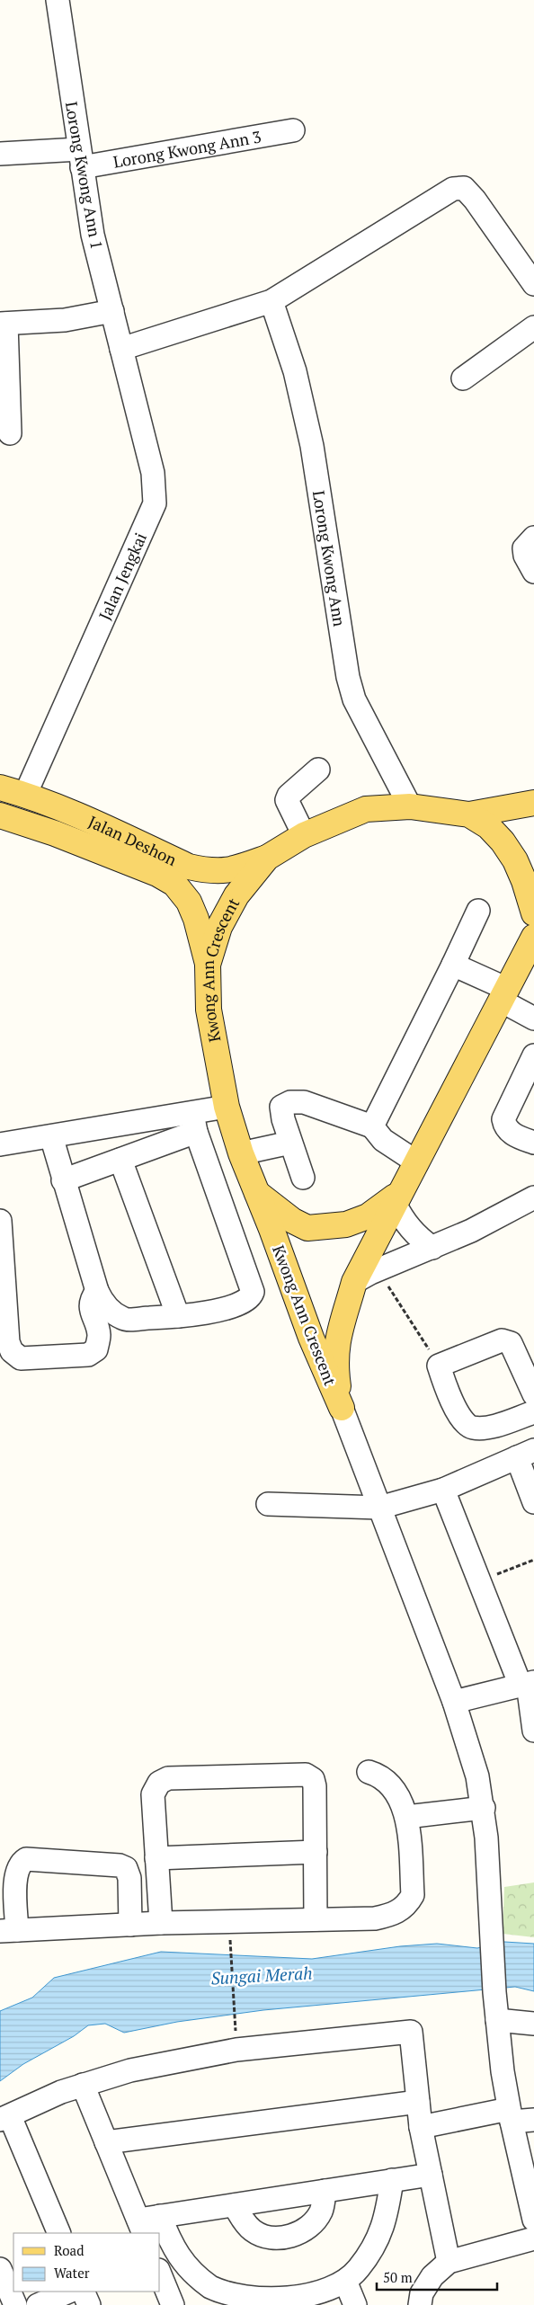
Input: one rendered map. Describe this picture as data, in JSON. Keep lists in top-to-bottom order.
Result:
{
  "streets": {
    "main road": ["Jalan Deshon", "Kwong Ann Crescent"],
    "street": [
      "Lorong Kwong Ann 3",
      "Lorong Kwong Ann 1",
      "Lorong Kwong Ann",
      "Jalan Jengkai"
    ]
  },
  "crossings": [
    ["Lorong Kwong Ann 3", "Lorong Kwong Ann 1"],
    ["Lorong Kwong Ann 1", "Jalan Jengkai"],
    ["Lorong Kwong Ann", "Kwong Ann Crescent"],
    ["Jalan Jengkai", "Jalan Deshon"],
    ["Jalan Deshon", "Kwong Ann Crescent"]
  ],
  "water": ["Sungai Merah"],
  "legend": ["Road", "Water"],
  "scale_bar": "50 m"
}
